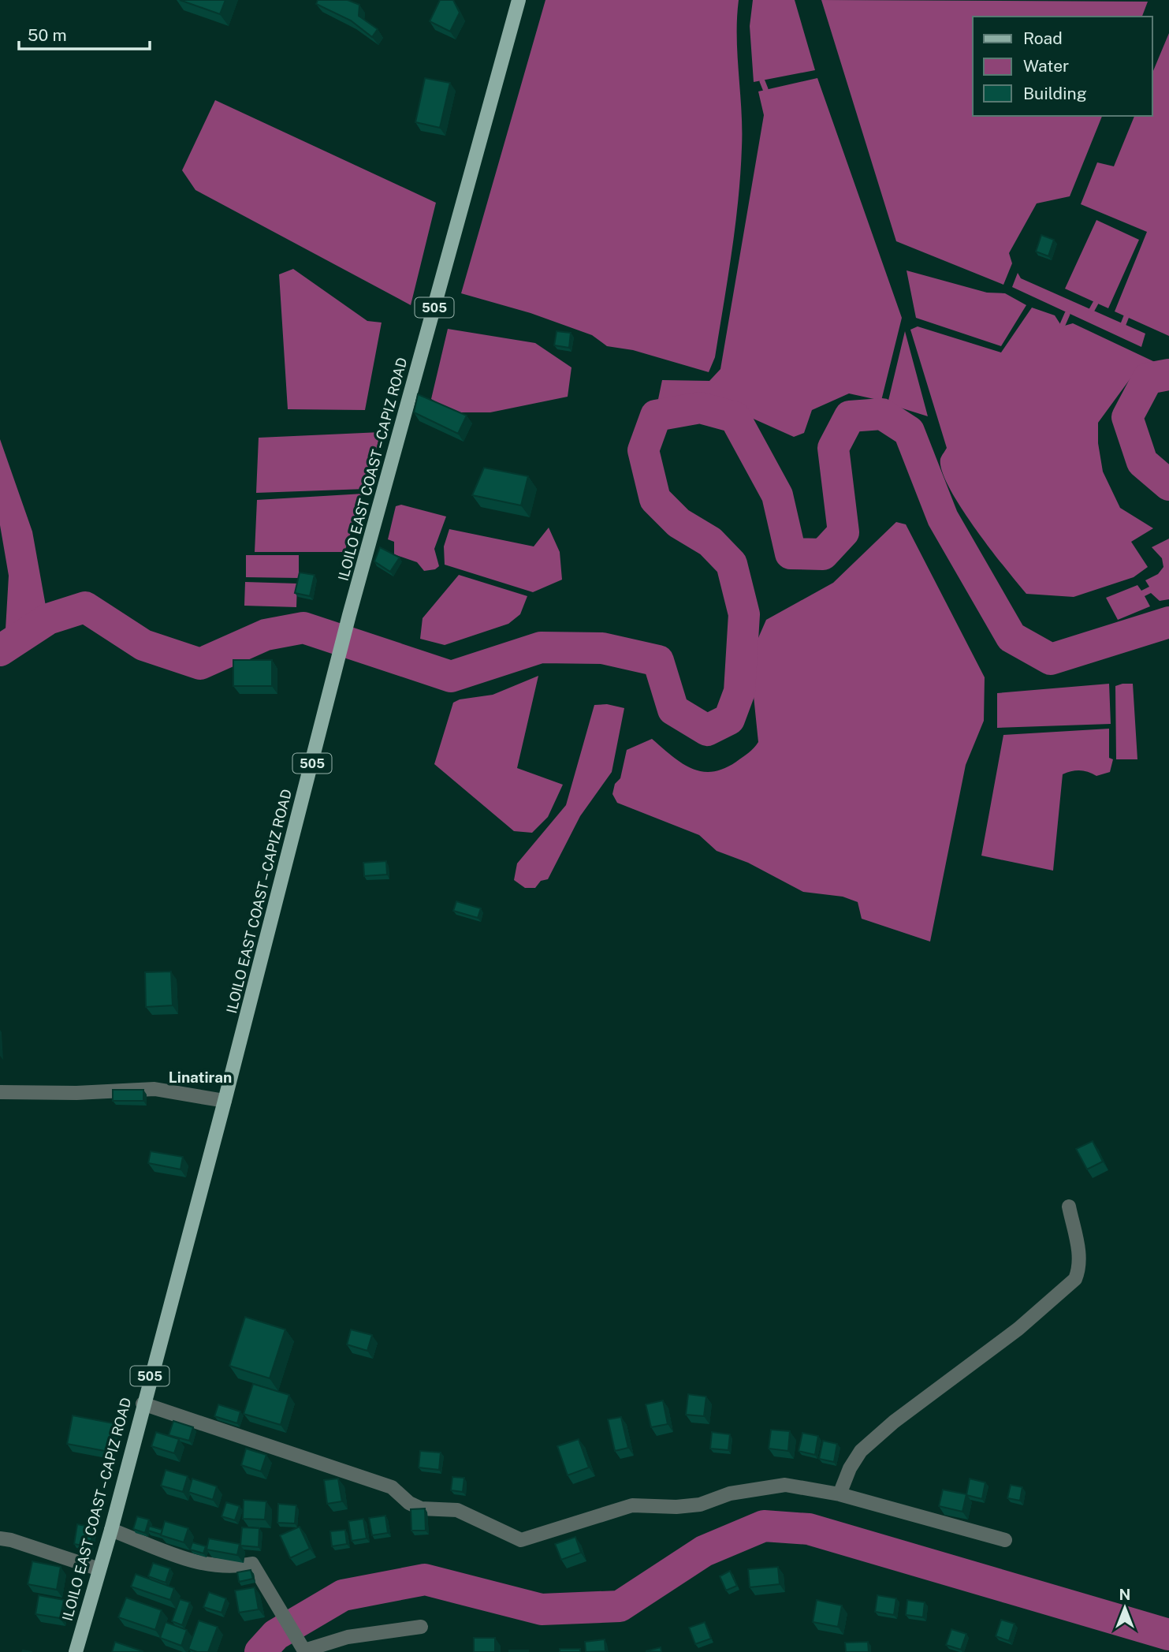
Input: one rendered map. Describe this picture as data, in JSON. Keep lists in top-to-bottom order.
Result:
{
  "streets": {
    "main road": ["505", "ILOILO EAST COAST – CAPIZ ROAD"]
  },
  "districts": ["Linatiran"],
  "legend": ["Road", "Water", "Building"],
  "scale_bar": "50 m",
  "north": "top"
}
